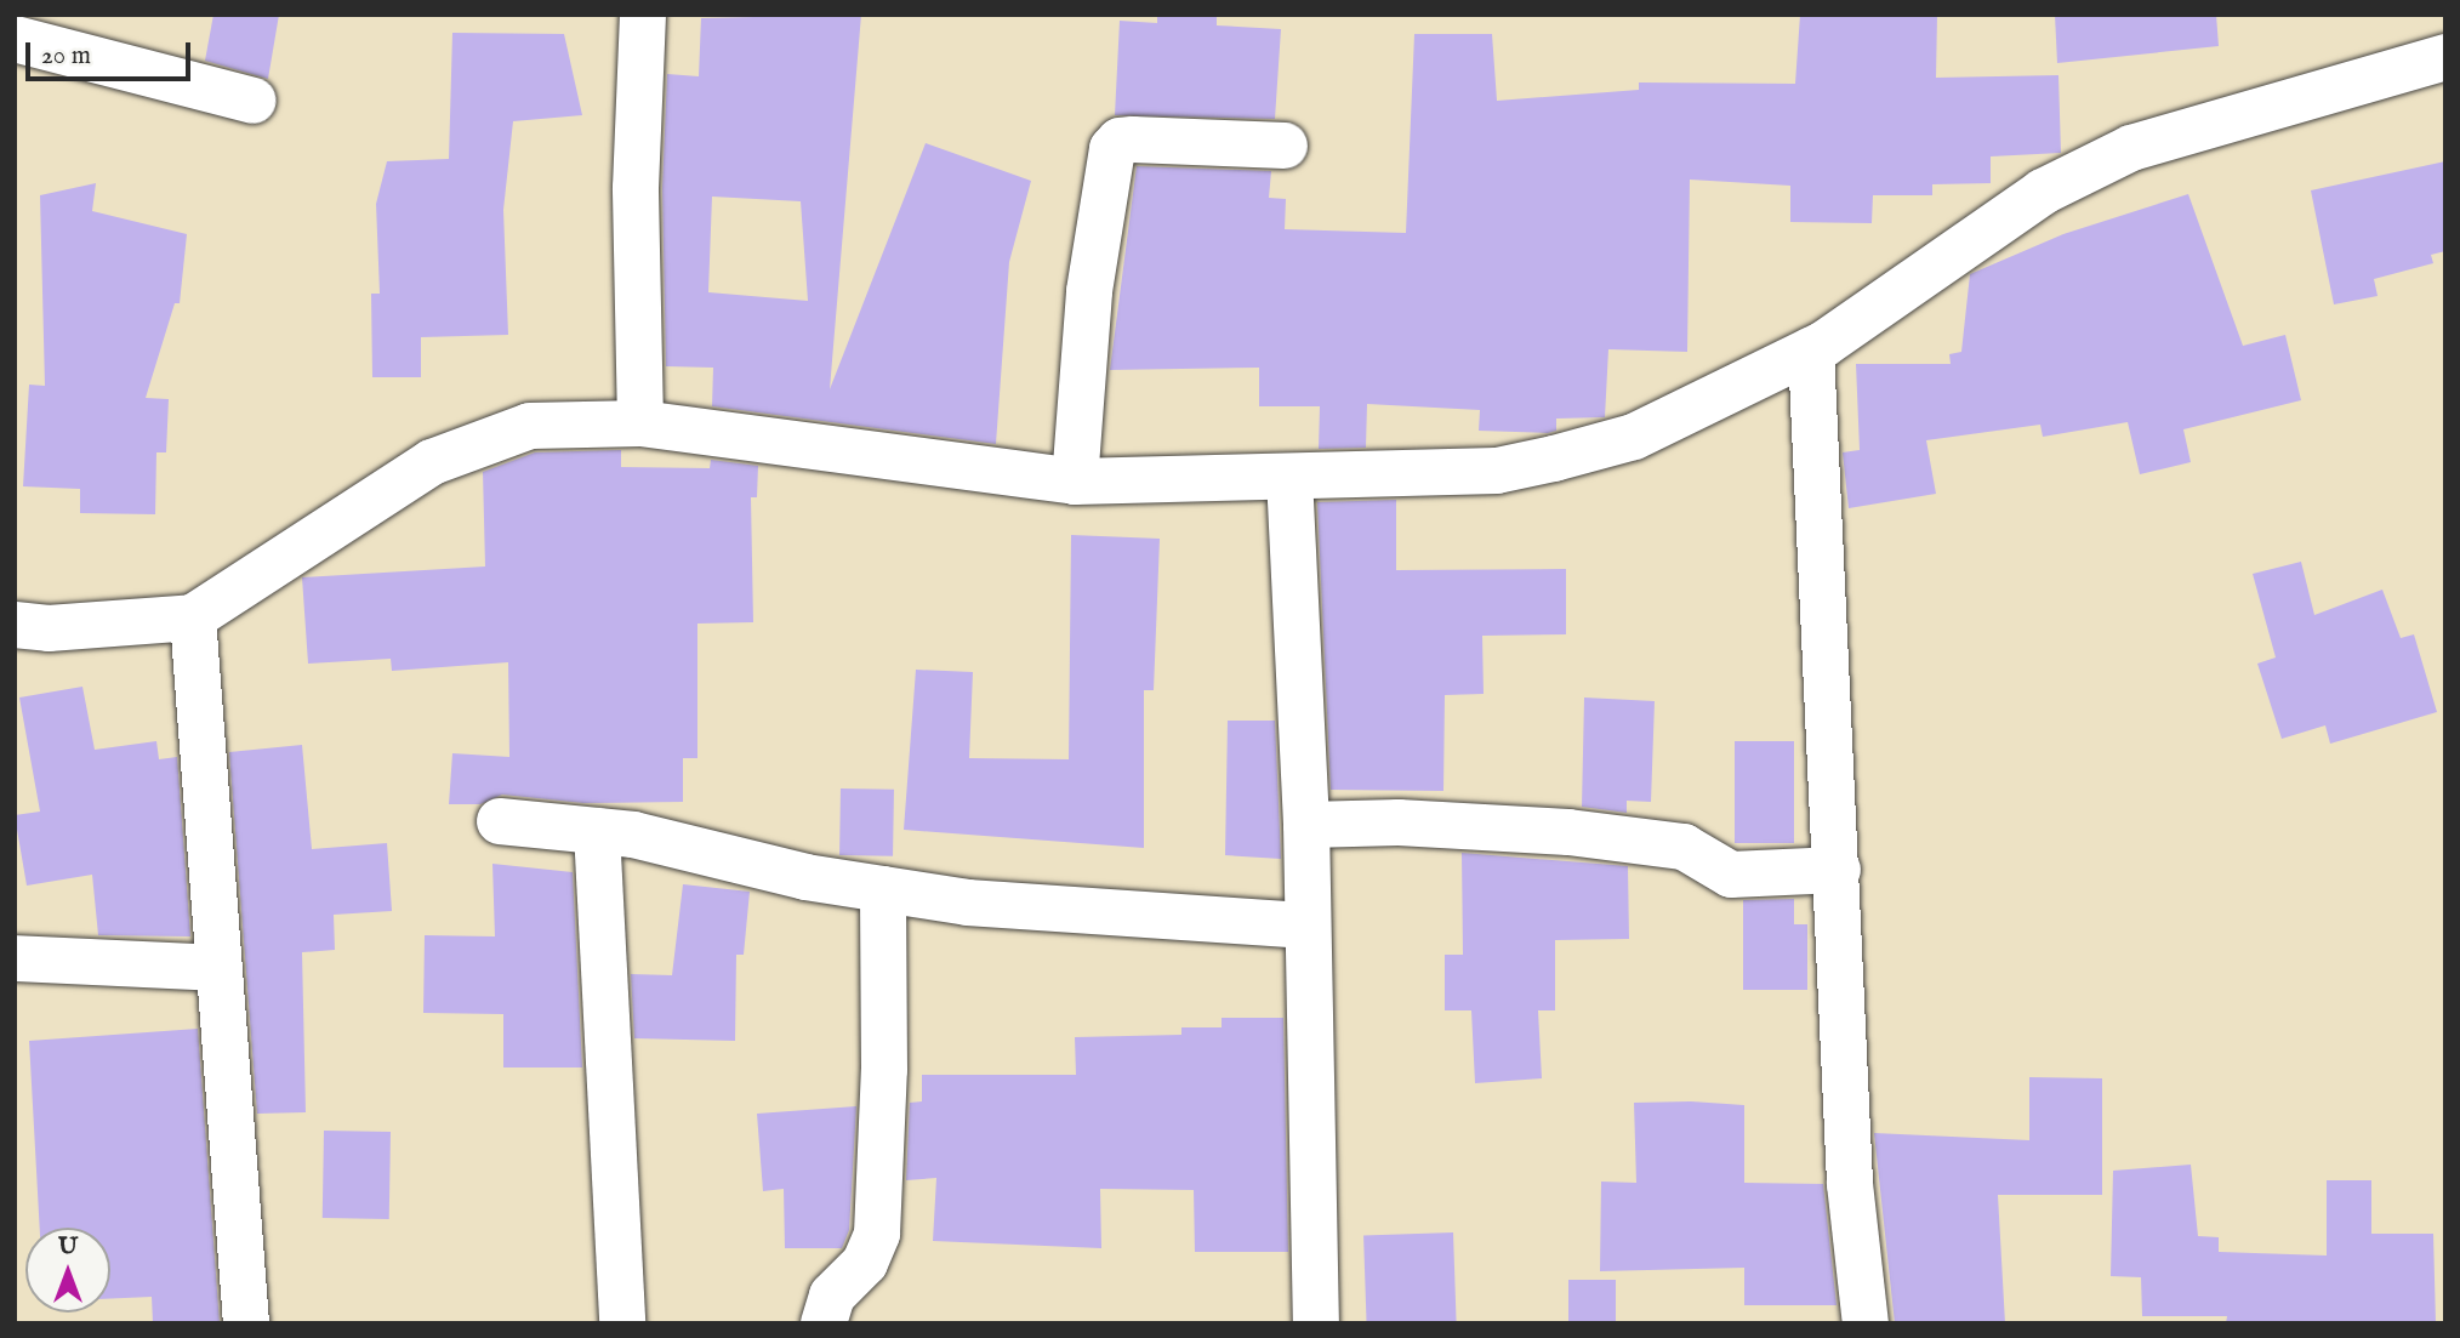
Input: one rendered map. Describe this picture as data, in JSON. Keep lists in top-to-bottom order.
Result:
{
  "scale_bar": "20 m",
  "north": "top"
}
